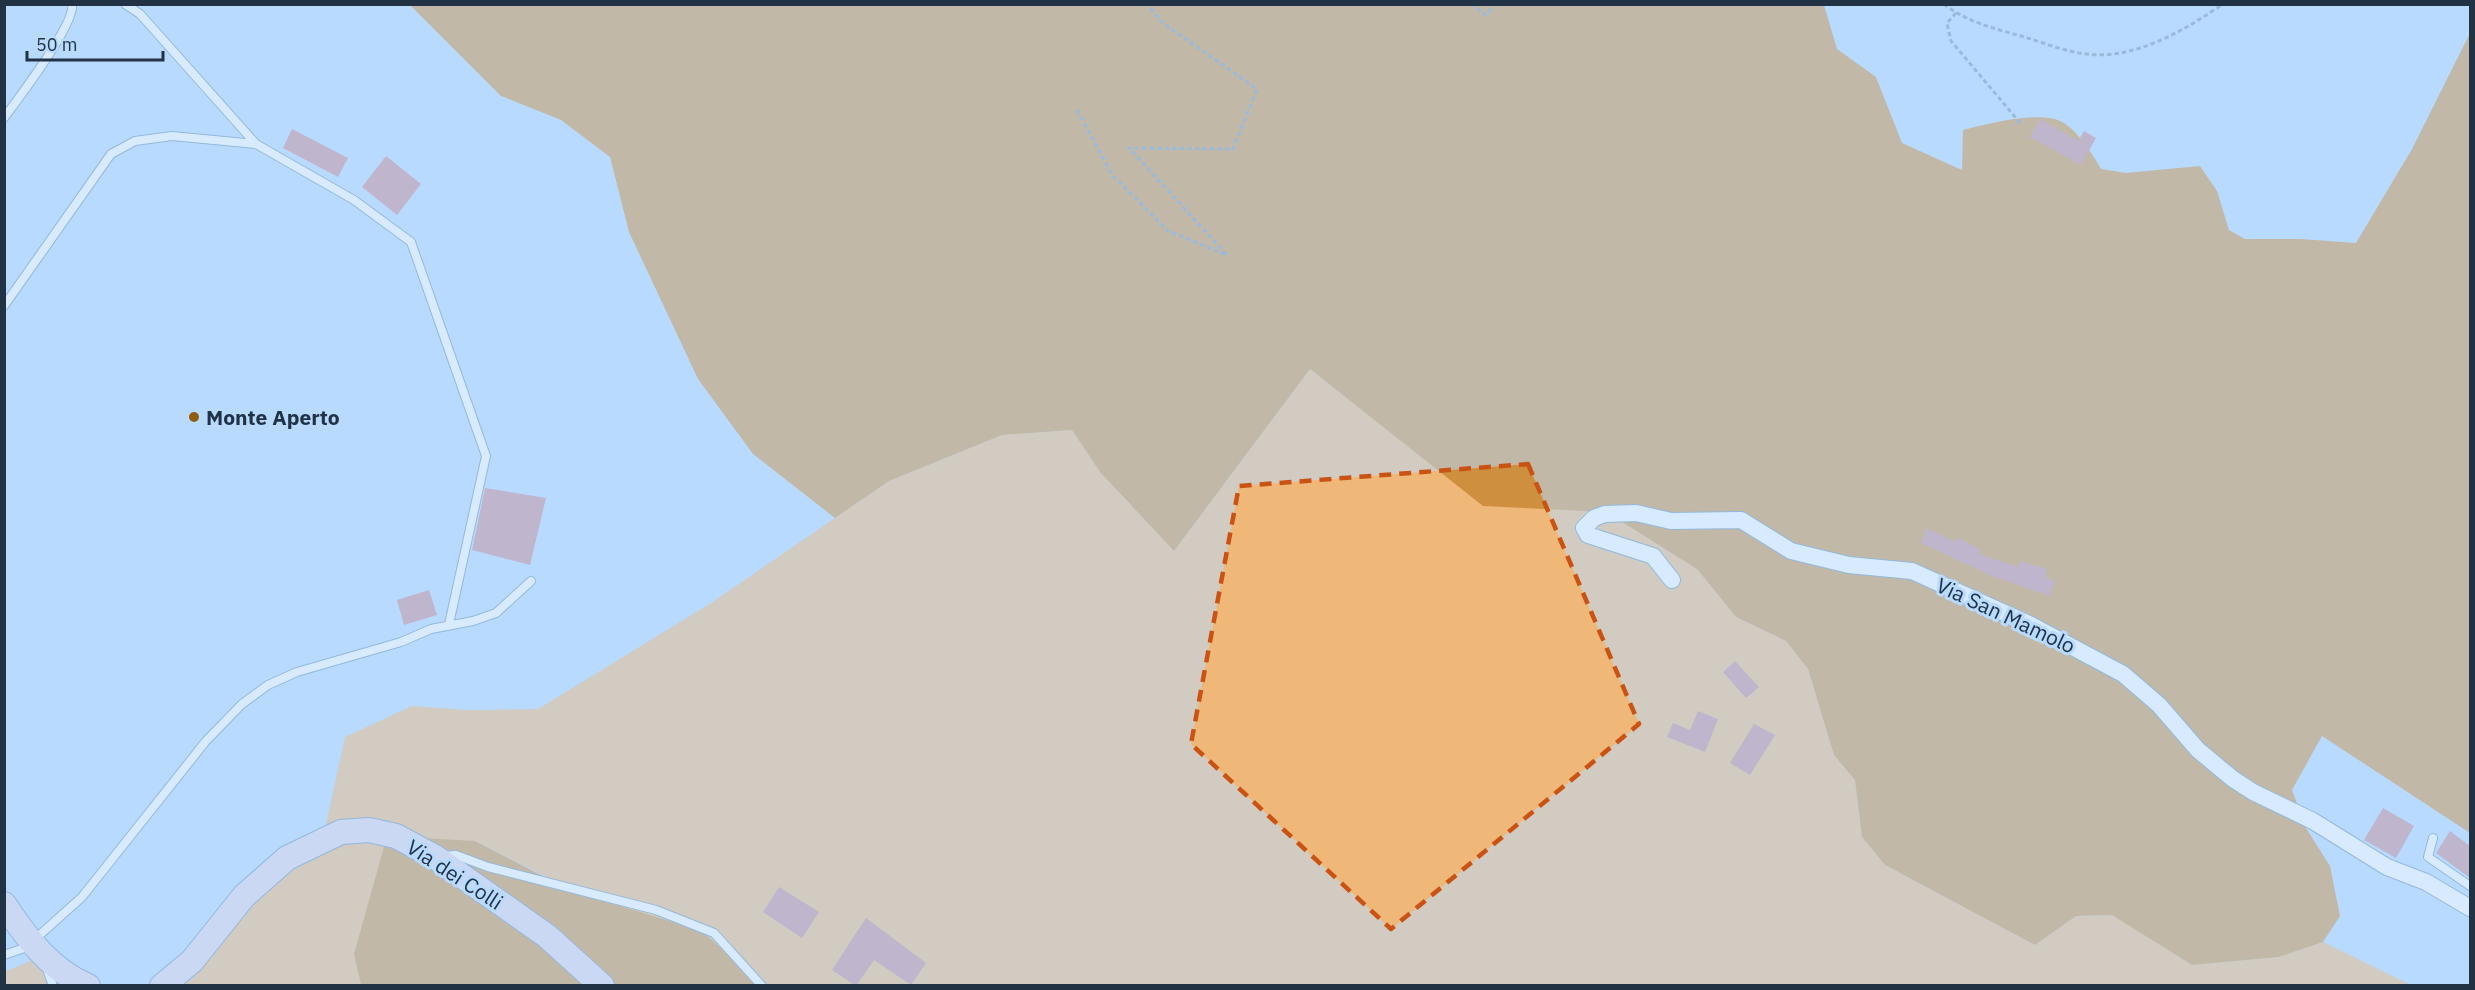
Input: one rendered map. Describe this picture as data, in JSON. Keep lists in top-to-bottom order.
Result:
{
  "streets": {
    "main road": ["Via dei Colli"],
    "street": ["Via San Mamolo"]
  },
  "places": ["Monte Aperto"],
  "scale_bar": "50 m"
}
